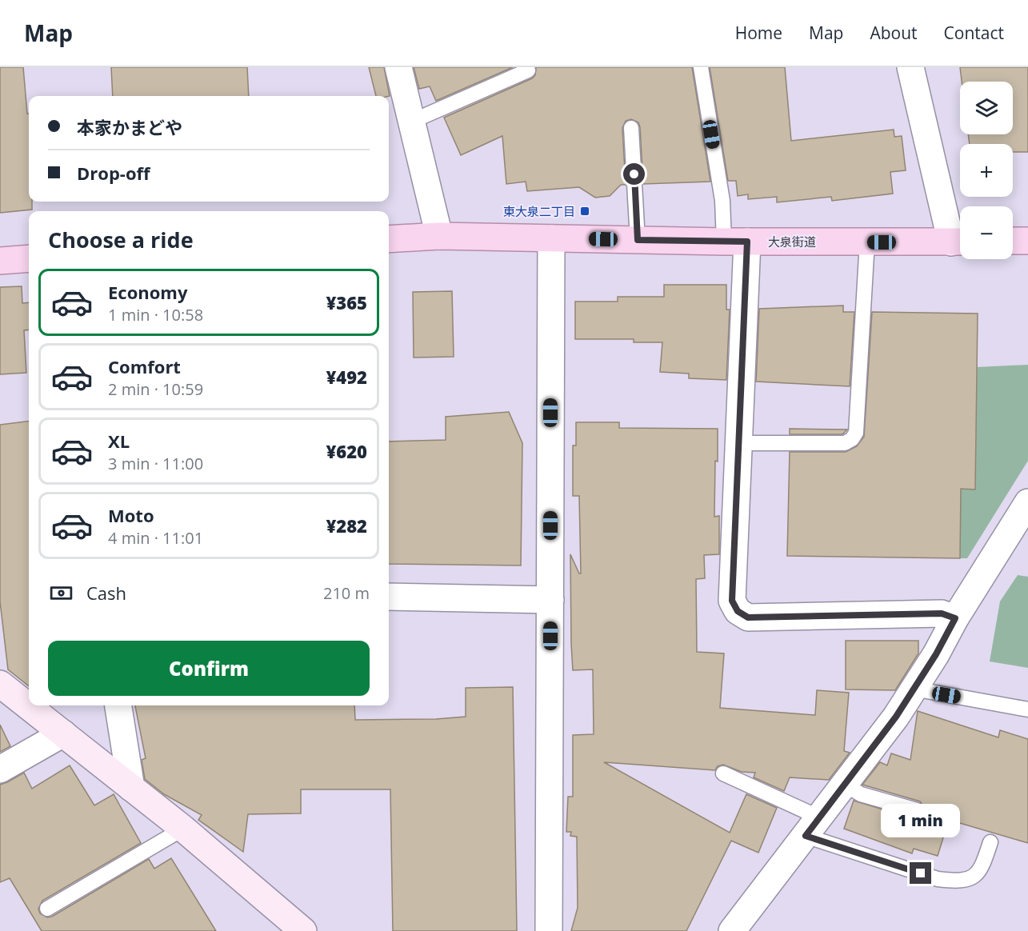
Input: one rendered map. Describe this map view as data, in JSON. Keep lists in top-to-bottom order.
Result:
{
  "streets": {
    "main road": ["大泉街道"]
  },
  "places": {
    "transit": ["東大泉二丁目"]
  },
  "page": {
    "header": "Map",
    "nav": [
      "Home",
      "Map",
      "About",
      "Contact"
    ],
    "map_buttons": ["+", "−"],
    "banner": ["本家かまどや", "Drop-off"],
    "heading": "Choose a ride",
    "list": [
      {
        "name": "Economy",
        "note": "1 min · 10:58",
        "value": "¥365"
      },
      {
        "name": "Comfort",
        "note": "2 min · 10:59",
        "value": "¥492"
      },
      {
        "name": "XL",
        "note": "3 min · 11:00",
        "value": "¥620"
      },
      {
        "name": "Moto",
        "note": "4 min · 11:01",
        "value": "¥282"
      }
    ],
    "pay": ["Cash", "210 m"],
    "buttons": "Confirm",
    "bubble": "1 min"
  }
}
